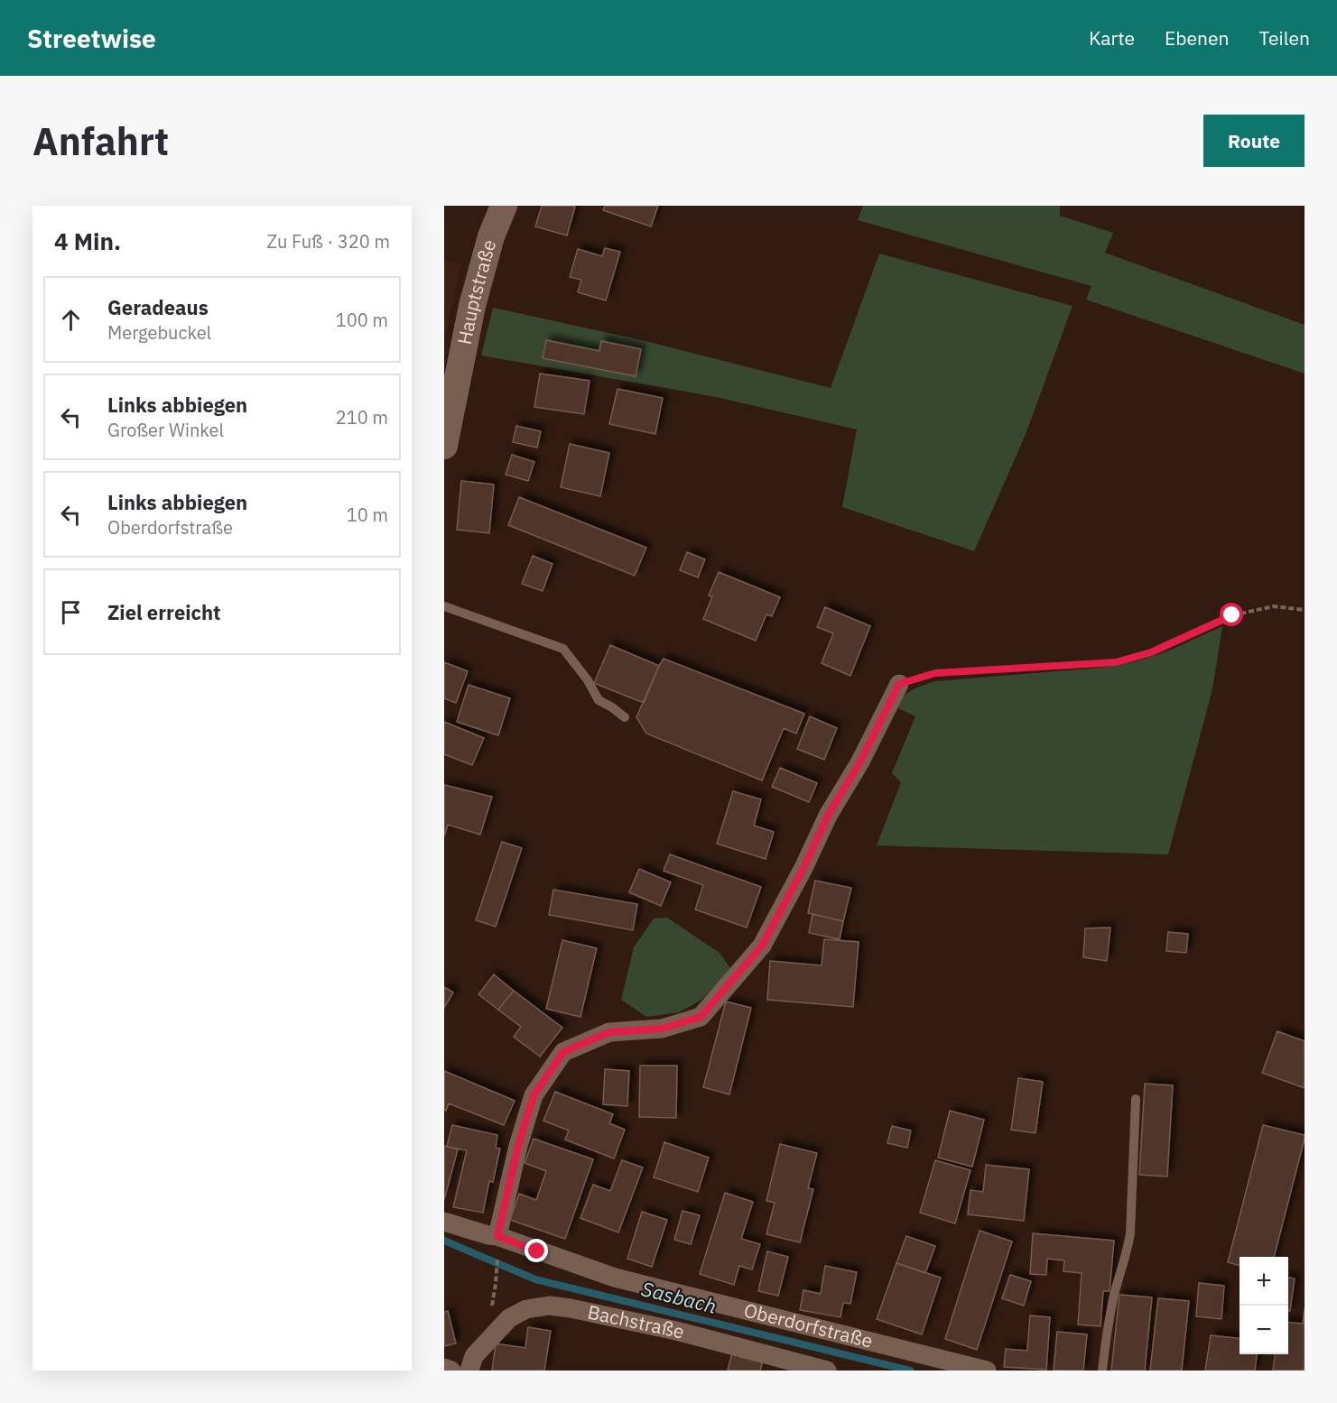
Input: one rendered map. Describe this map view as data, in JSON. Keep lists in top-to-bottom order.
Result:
{
  "streets": {
    "street": ["Hauptstraße", "Bachstraße", "Oberdorfstraße"]
  },
  "water": ["Sasbach"],
  "page": {
    "header": "Streetwise",
    "nav": ["Karte", "Ebenen", "Teilen"],
    "buttons": "Route",
    "title": "Anfahrt",
    "heading": ["4 Min.", "Zu Fuß · 320 m"],
    "list": [
      ["Geradeaus", "Mergebuckel", "100 m"],
      ["Links abbiegen", "Großer Winkel", "210 m"],
      ["Links abbiegen", "Oberdorfstraße", "10 m"],
      "Ziel erreicht"
    ],
    "map_buttons": ["+", "−"]
  }
}
